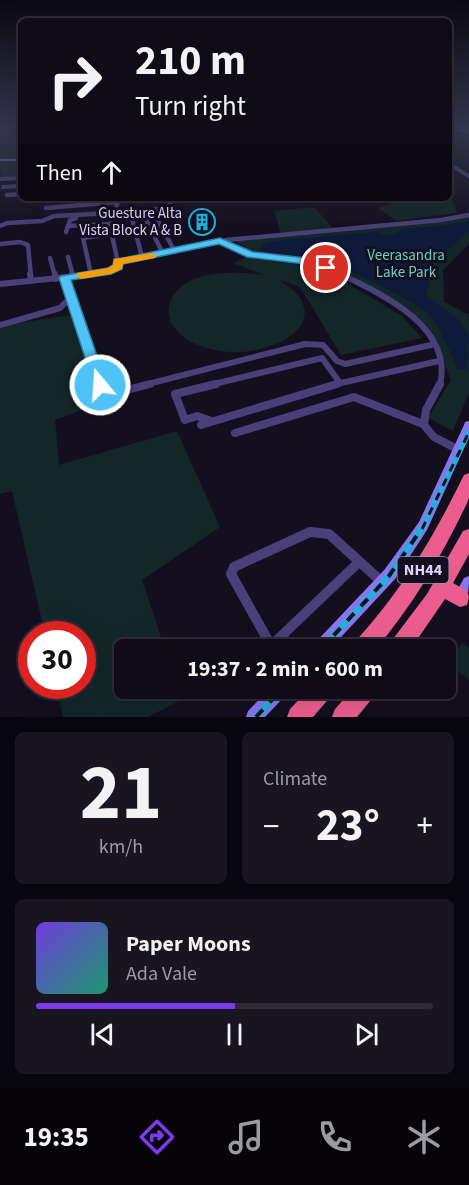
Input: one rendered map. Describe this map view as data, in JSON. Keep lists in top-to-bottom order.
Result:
{
  "streets": {
    "highway": ["NH44"]
  },
  "parks": ["Veerasandra Lake Park"],
  "places": {
    "building": ["Guesture Alta Vista Block A & B"]
  },
  "page": {
    "turn": ["210 m", "Turn right"],
    "then": "Then",
    "limit": "30",
    "trip": "19:37 · 2 min · 600 m",
    "tile": [
      ["21", "km/h"],
      "Climate"
    ],
    "heat": ["−", "23°", "+"],
    "song": ["Paper Moons", "Ada Vale"],
    "tabs": "19:35"
  }
}
